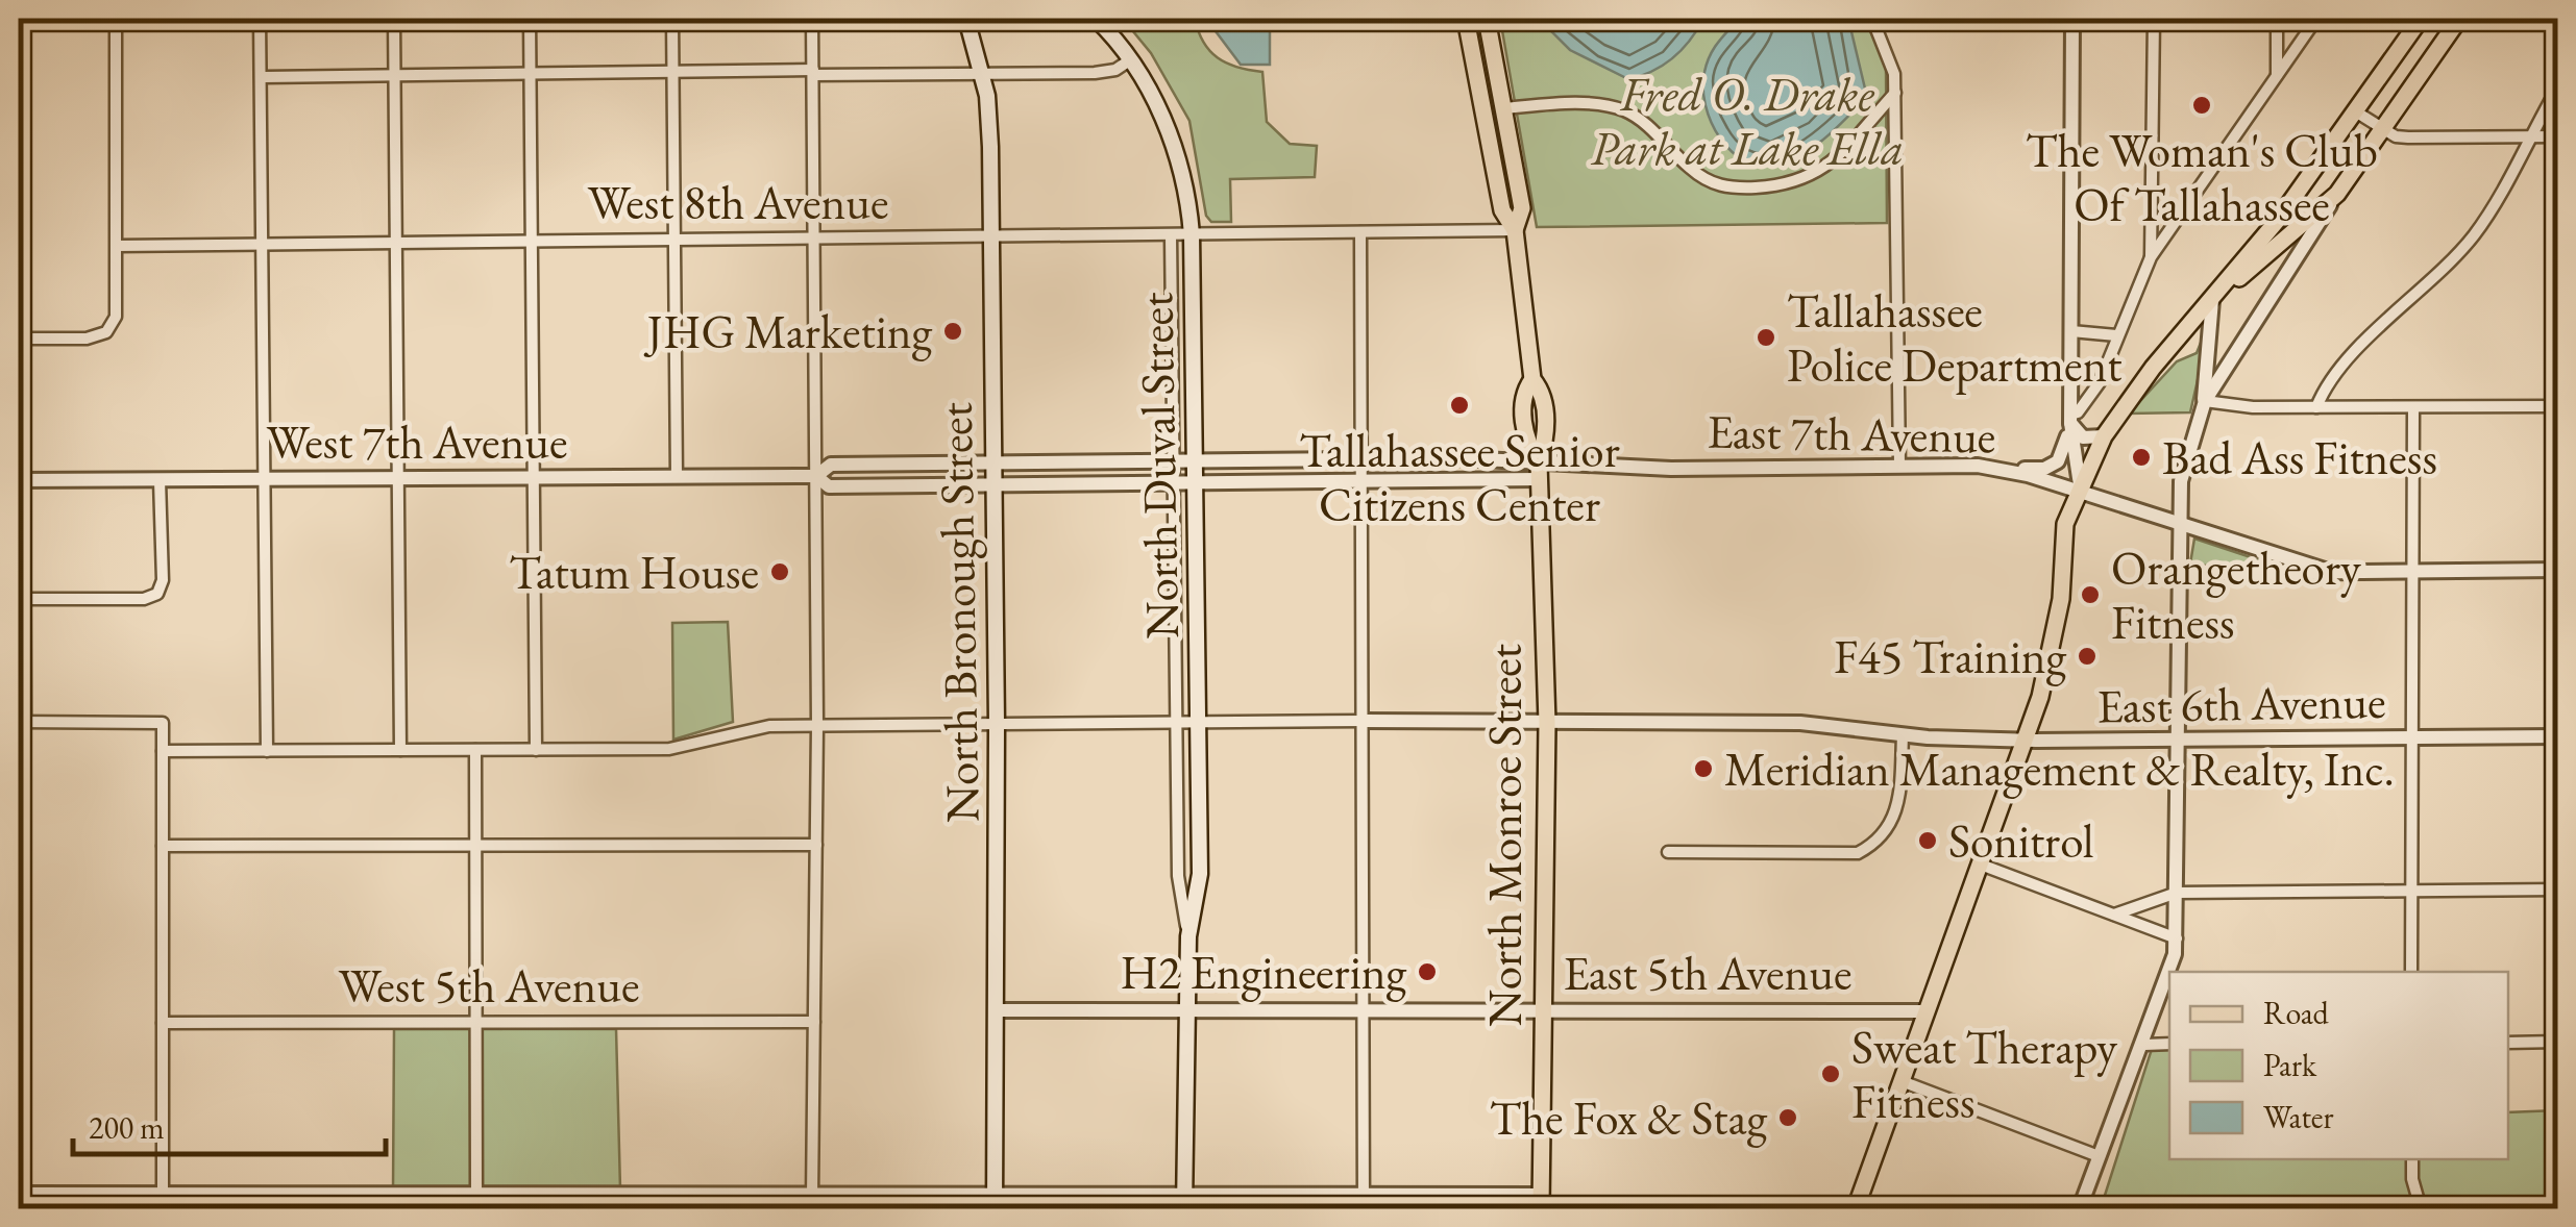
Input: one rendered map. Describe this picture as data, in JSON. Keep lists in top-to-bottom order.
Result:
{
  "streets": {
    "main road": ["North Duval Street", "North Bronough Street", "North Monroe Street"],
    "street": [
      "West 8th Avenue",
      "East 7th Avenue",
      "West 7th Avenue",
      "East 6th Avenue",
      "East 5th Avenue",
      "West 5th Avenue"
    ]
  },
  "crossings": [
    ["West 8th Avenue", "North Duval Street"],
    ["West 8th Avenue", "North Bronough Street"],
    ["West 8th Avenue", "North Monroe Street"],
    ["East 7th Avenue", "West 7th Avenue"],
    ["East 7th Avenue", "North Monroe Street"],
    ["West 7th Avenue", "North Duval Street"],
    ["West 7th Avenue", "North Bronough Street"],
    ["East 6th Avenue", "North Monroe Street"],
    ["North Monroe Street", "East 5th Avenue"]
  ],
  "parks": ["Fred O. Drake Park at Lake Ella"],
  "places": [
    "The Woman's Club Of Tallahassee",
    "JHG Marketing",
    "Tallahassee Police Department",
    "Tallahassee Senior Citizens Center",
    "Bad Ass Fitness",
    "Tatum House",
    "Orangetheory Fitness",
    "F45 Training",
    "Meridian Management & Realty, Inc.",
    "Sonitrol",
    "H2 Engineering",
    "Sweat Therapy Fitness",
    "The Fox & Stag"
  ],
  "legend": ["Road", "Park", "Water"],
  "scale_bar": "200 m"
}
